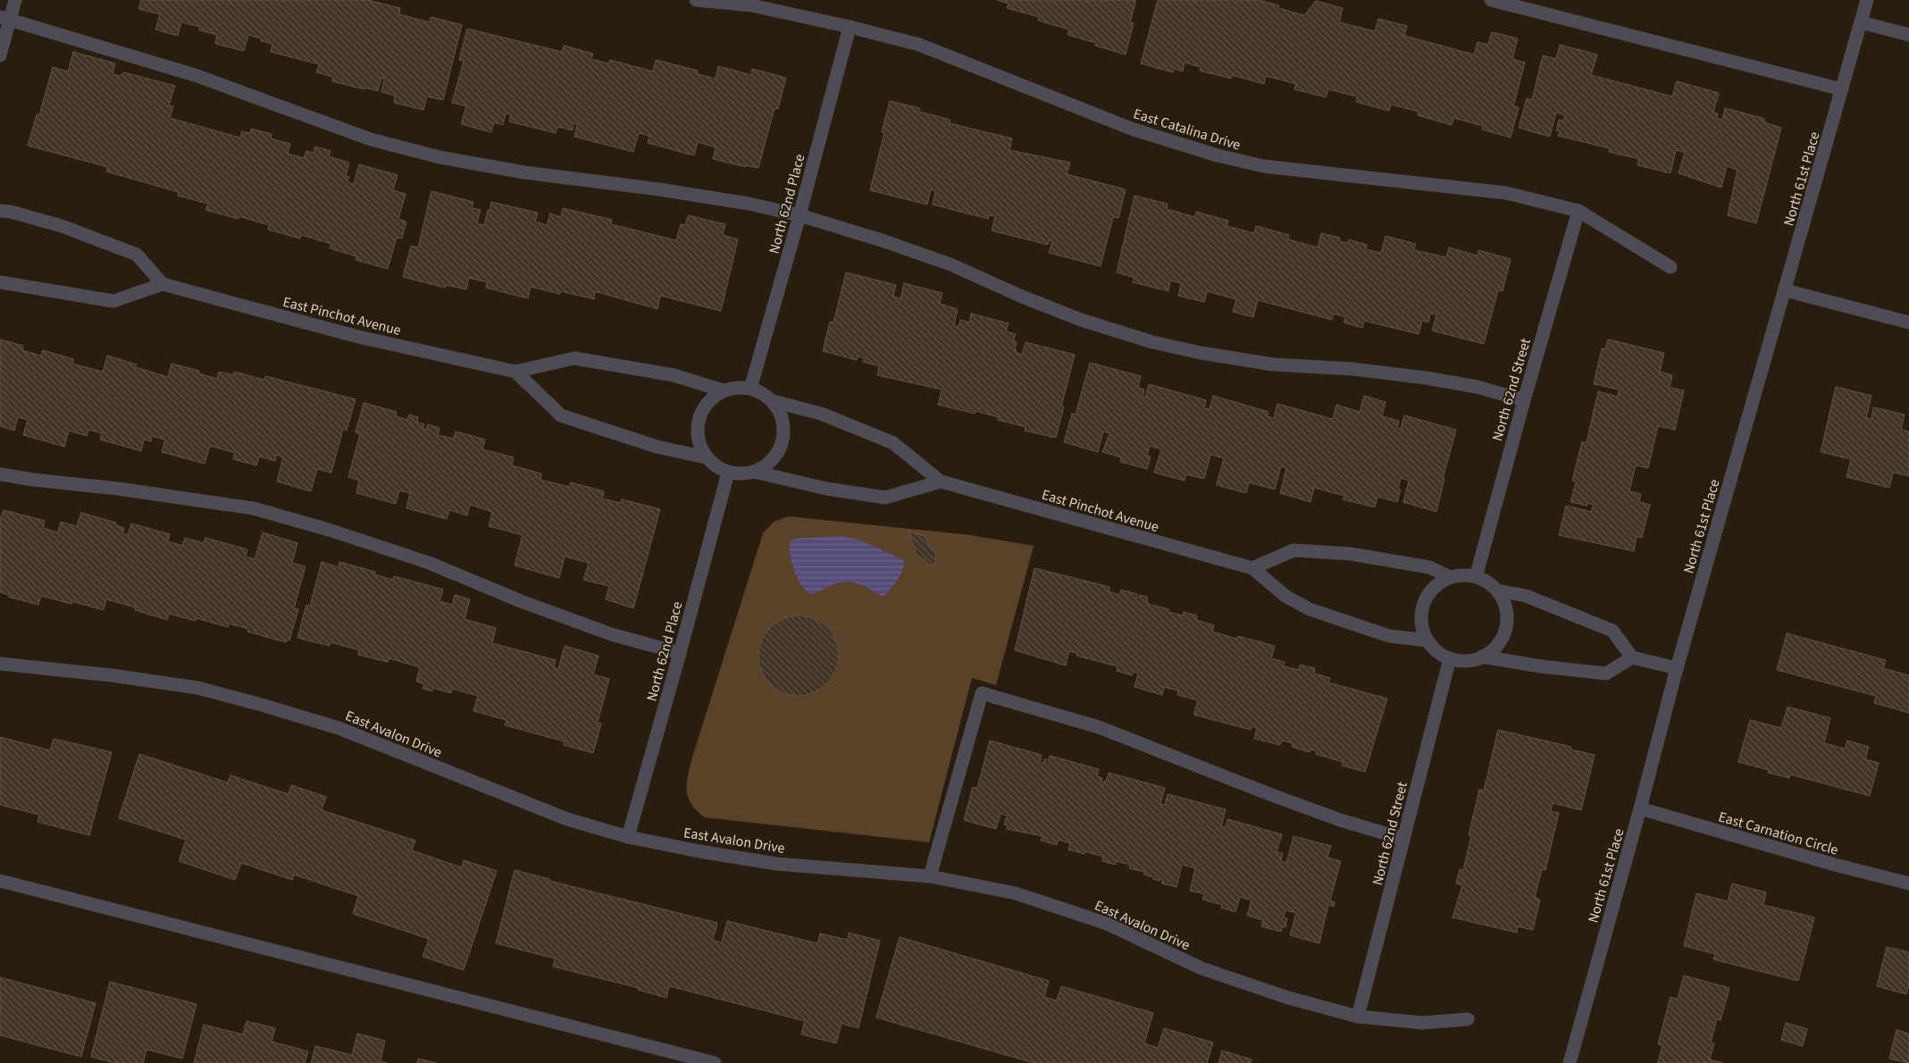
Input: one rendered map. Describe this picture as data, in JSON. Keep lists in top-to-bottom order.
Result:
{
  "streets": {
    "street": [
      "East Catalina Drive",
      "North 61st Place",
      "North 62nd Place",
      "East Pinchot Avenue",
      "North 62nd Street",
      "East Avalon Drive",
      "East Carnation Circle"
    ]
  },
  "crossings": [
    ["East Catalina Drive", "North 62nd Place"],
    ["East Catalina Drive", "North 62nd Street"],
    ["North 61st Place", "East Carnation Circle"],
    ["North 62nd Place", "East Pinchot Avenue"],
    ["North 62nd Place", "East Avalon Drive"],
    ["East Pinchot Avenue", "North 62nd Street"],
    ["North 62nd Street", "East Avalon Drive"]
  ]
}
